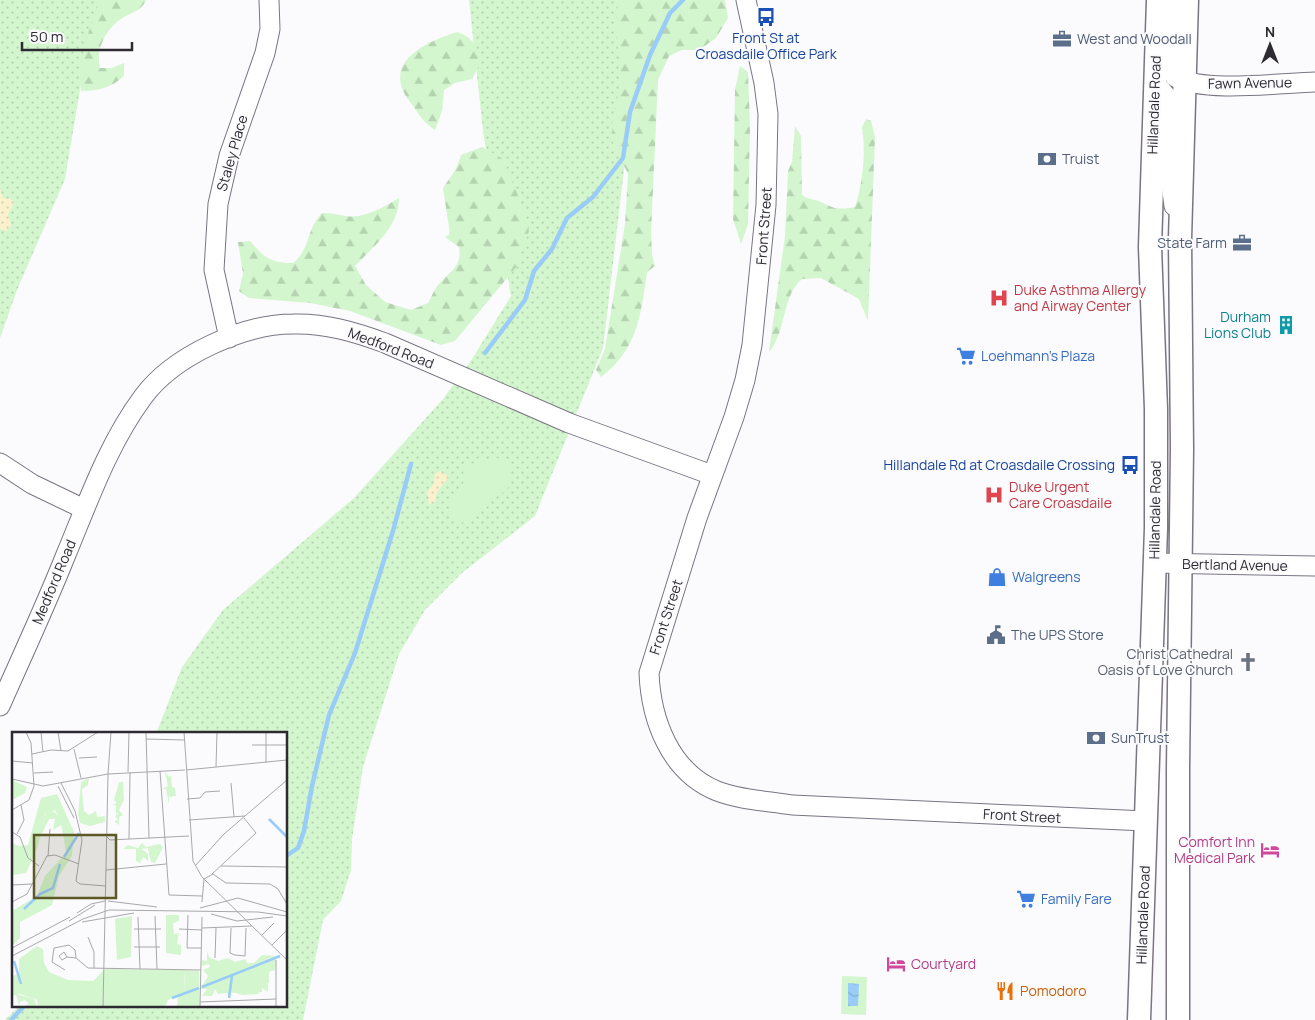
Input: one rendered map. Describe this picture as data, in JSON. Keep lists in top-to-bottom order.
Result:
{
  "streets": {
    "main road": ["Hillandale Road"],
    "street": [
      "Fawn Avenue",
      "Staley Place",
      "Front Street",
      "Medford Road",
      "Bertland Avenue"
    ]
  },
  "crossings": [
    ["Fawn Avenue", "Hillandale Road"],
    ["Hillandale Road", "Front Street"],
    ["Hillandale Road", "Bertland Avenue"],
    ["Staley Place", "Medford Road"],
    ["Front Street", "Medford Road"]
  ],
  "places": {
    "bus stop": ["Front St at Croasdaile Office Park", "Hillandale Rd at Croasdaile Crossing"],
    "office": ["West and Woodall", "State Farm"],
    "bank": ["Truist", "SunTrust"],
    "hospital": ["Duke Asthma Allergy and Airway Center", "Duke Urgent Care Croasdaile"],
    "building": ["Durham Lions Club"],
    "supermarket": ["Loehmann's Plaza", "Family Fare"],
    "shop": ["Walgreens"],
    "public building": ["The UPS Store"],
    "church": ["Christ Cathedral Oasis of Love Church"],
    "hotel": ["Comfort Inn Medical Park", "Courtyard"],
    "restaurant": ["Pomodoro"]
  },
  "scale_bar": "50 m",
  "north": "top"
}
